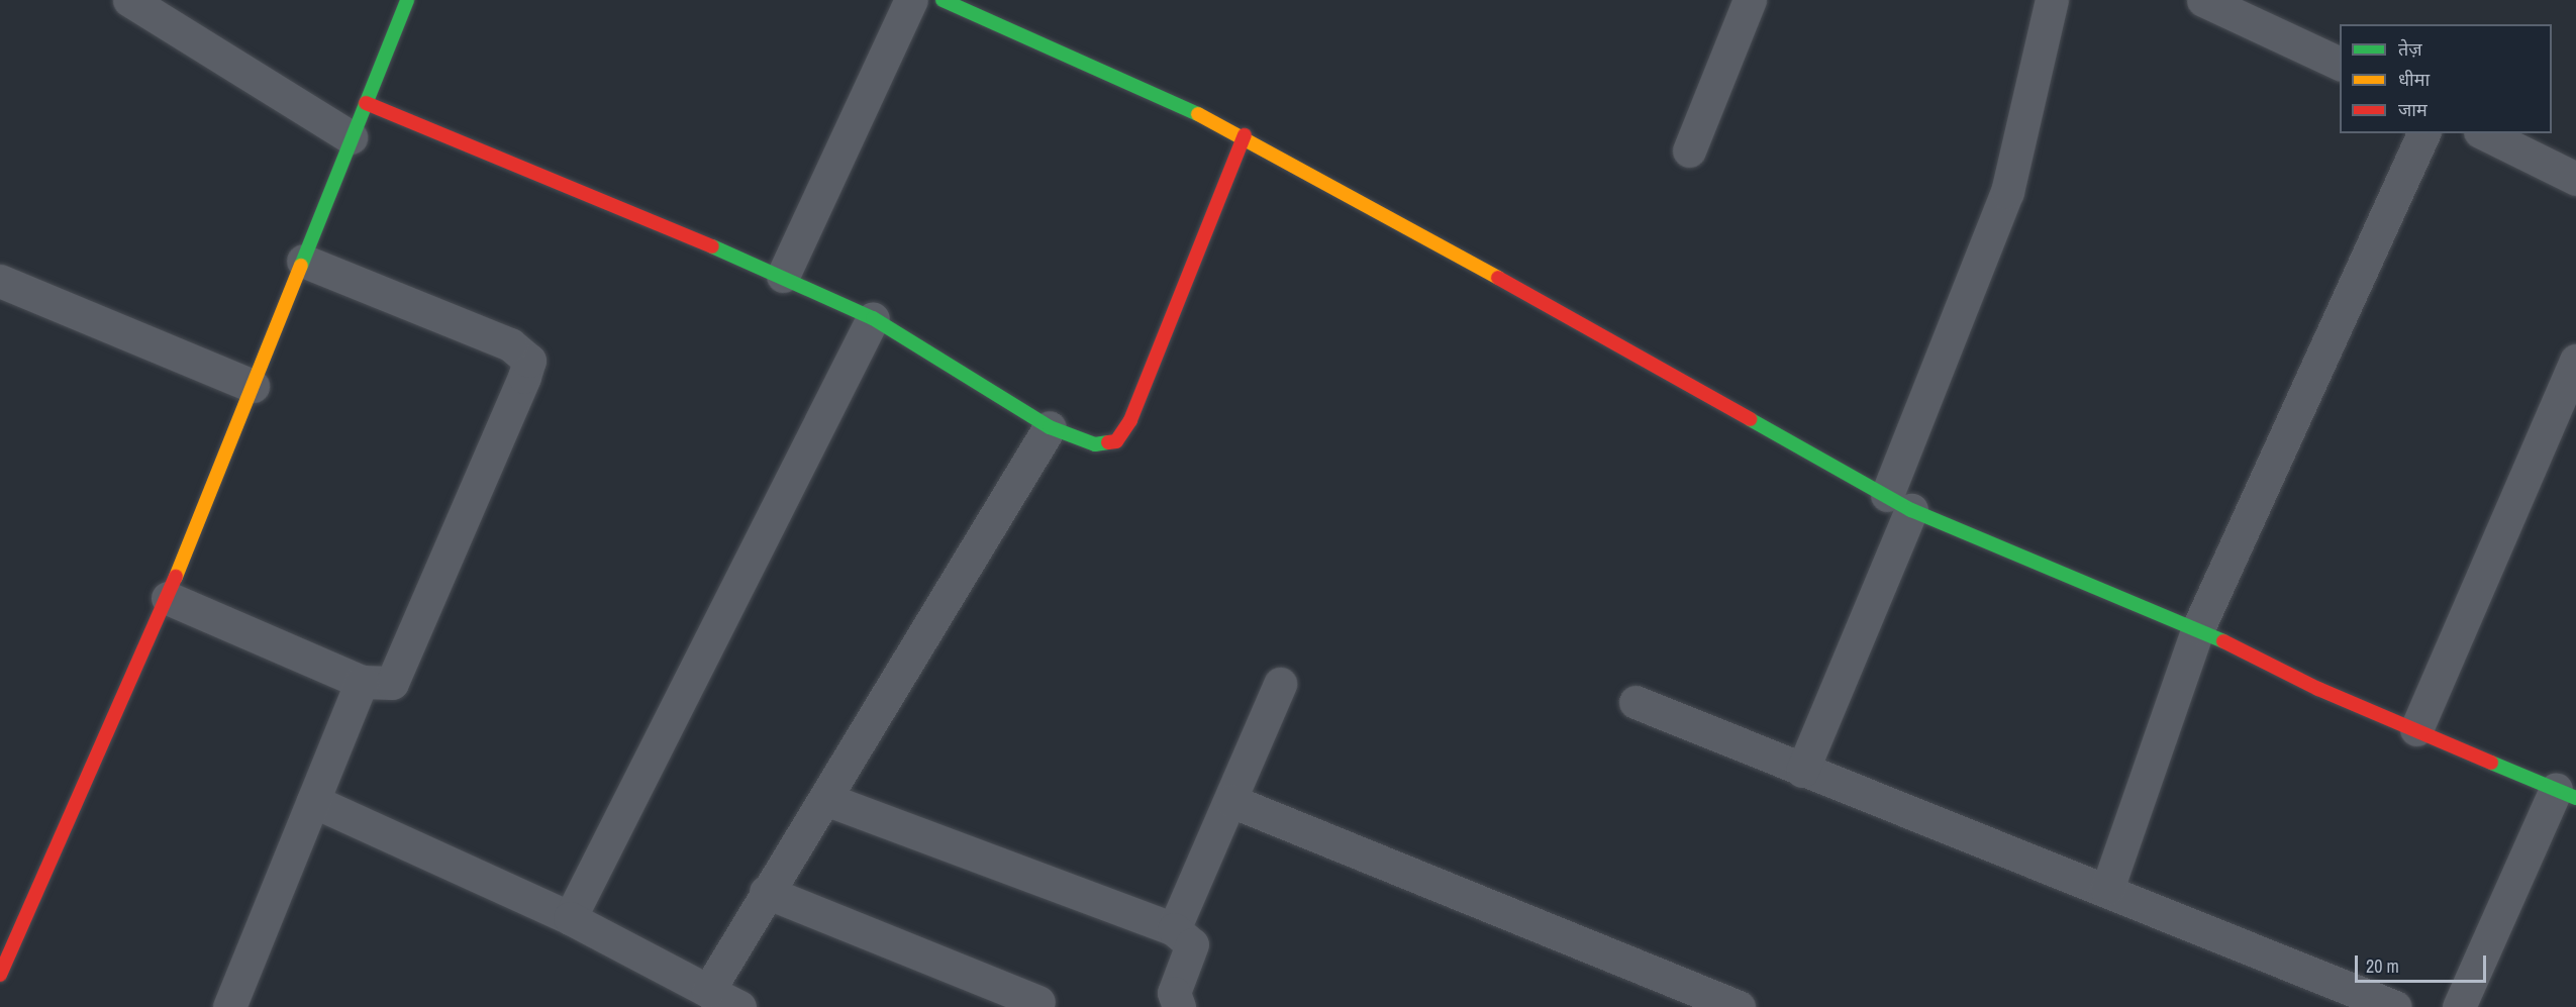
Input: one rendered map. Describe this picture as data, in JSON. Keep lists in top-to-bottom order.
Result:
{
  "legend": ["तेज़", "धीमा", "जाम"],
  "scale_bar": "20 m"
}
